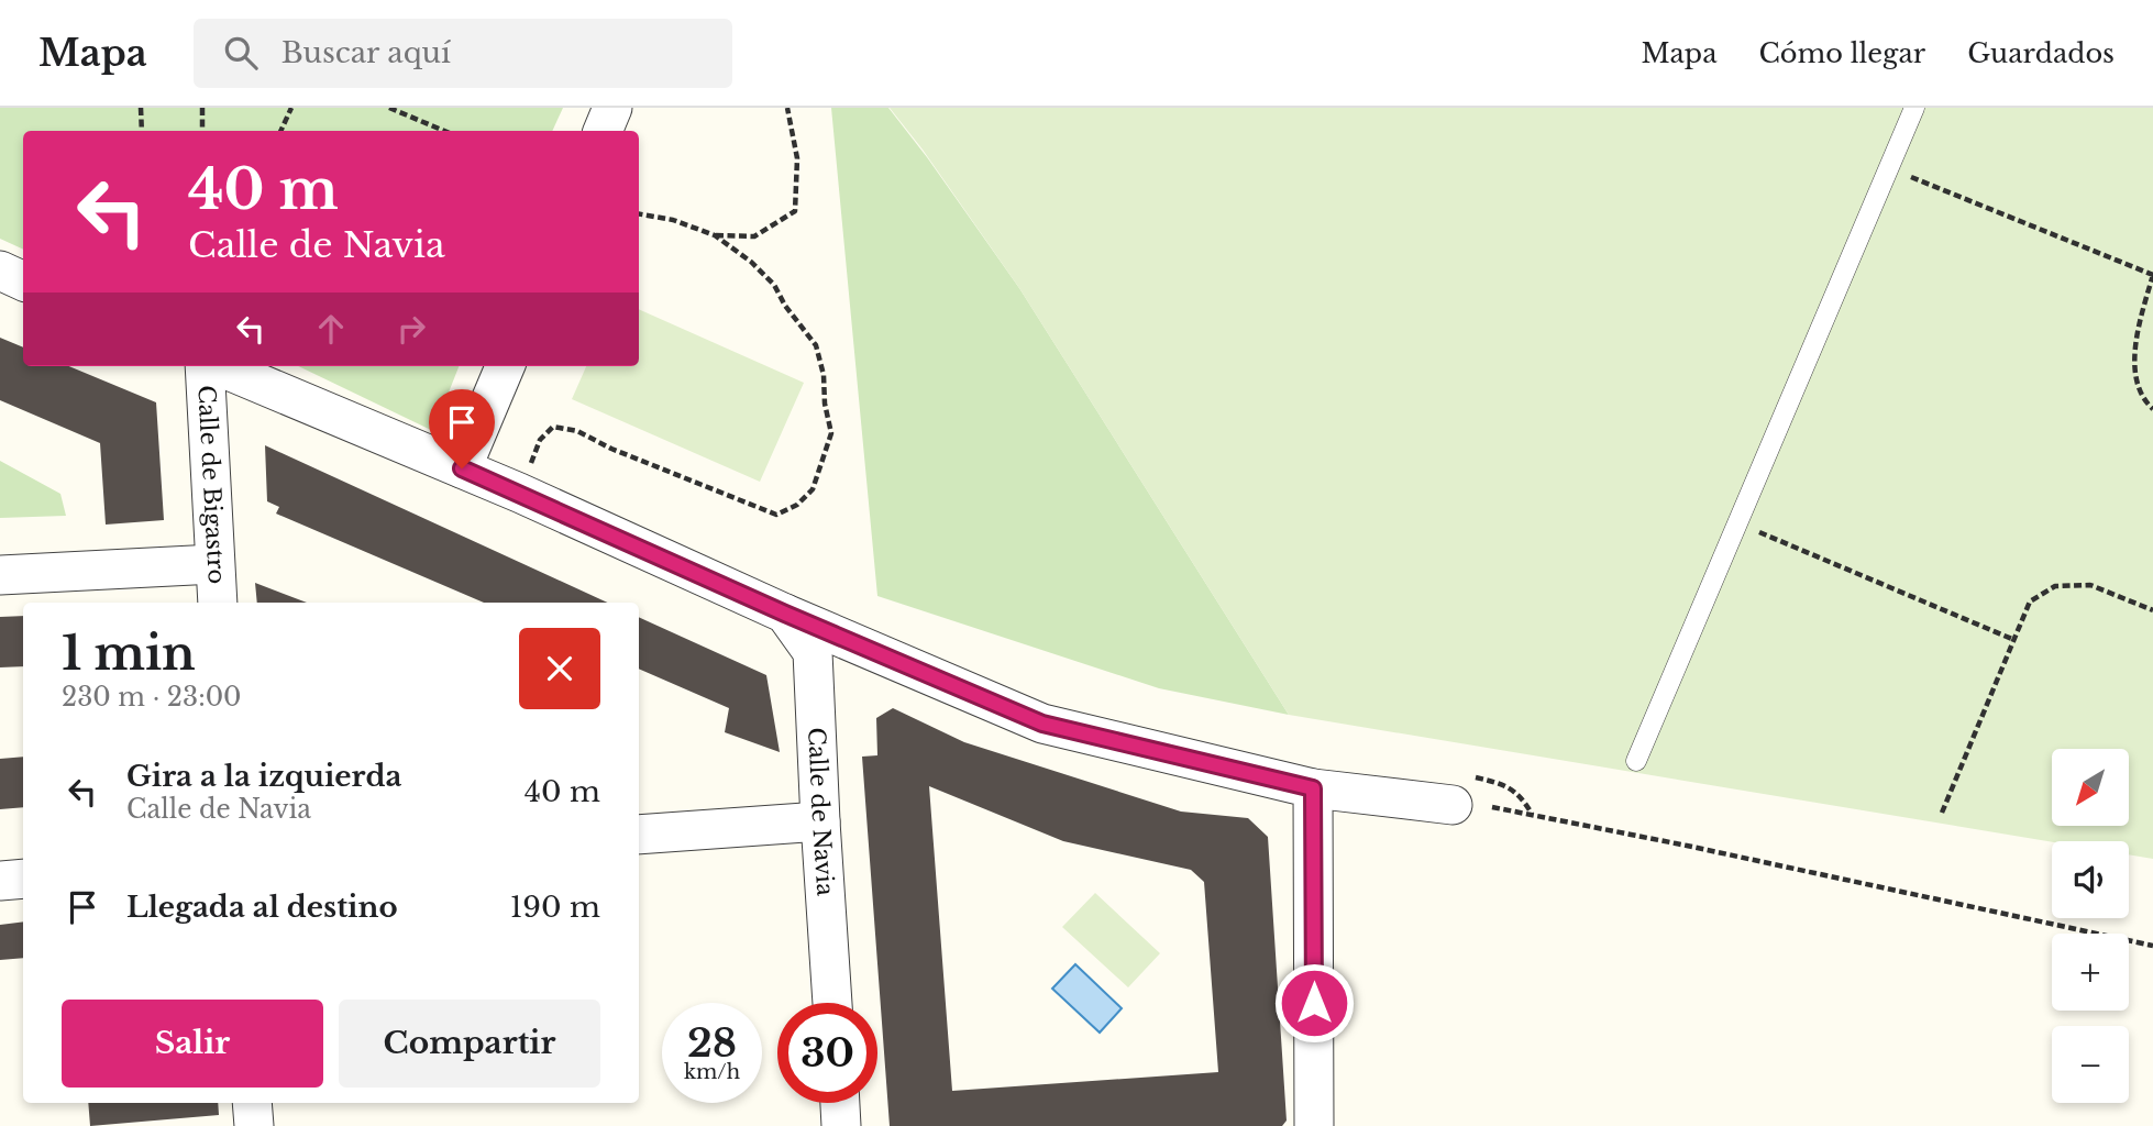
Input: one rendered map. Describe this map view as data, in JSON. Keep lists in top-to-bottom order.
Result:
{
  "streets": {
    "street": ["Calle de Bigastro", "Calle de Navia"]
  },
  "north": "bottom left",
  "page": {
    "header": "Mapa",
    "search": "Buscar aquí",
    "nav": ["Mapa", "Cómo llegar", "Guardados"],
    "turn": ["40 m", "Calle de Navia"],
    "heading": ["1 min", "230 m · 23:00"],
    "list": [
      {
        "name": "Gira a la izquierda",
        "note": "Calle de Navia",
        "value": "40 m"
      },
      {
        "name": "Llegada al destino",
        "value": "190 m"
      }
    ],
    "map_buttons": ["+", "−"],
    "buttons": ["Salir", "Compartir"],
    "speed": "28 km/h",
    "limit": "30"
  }
}
